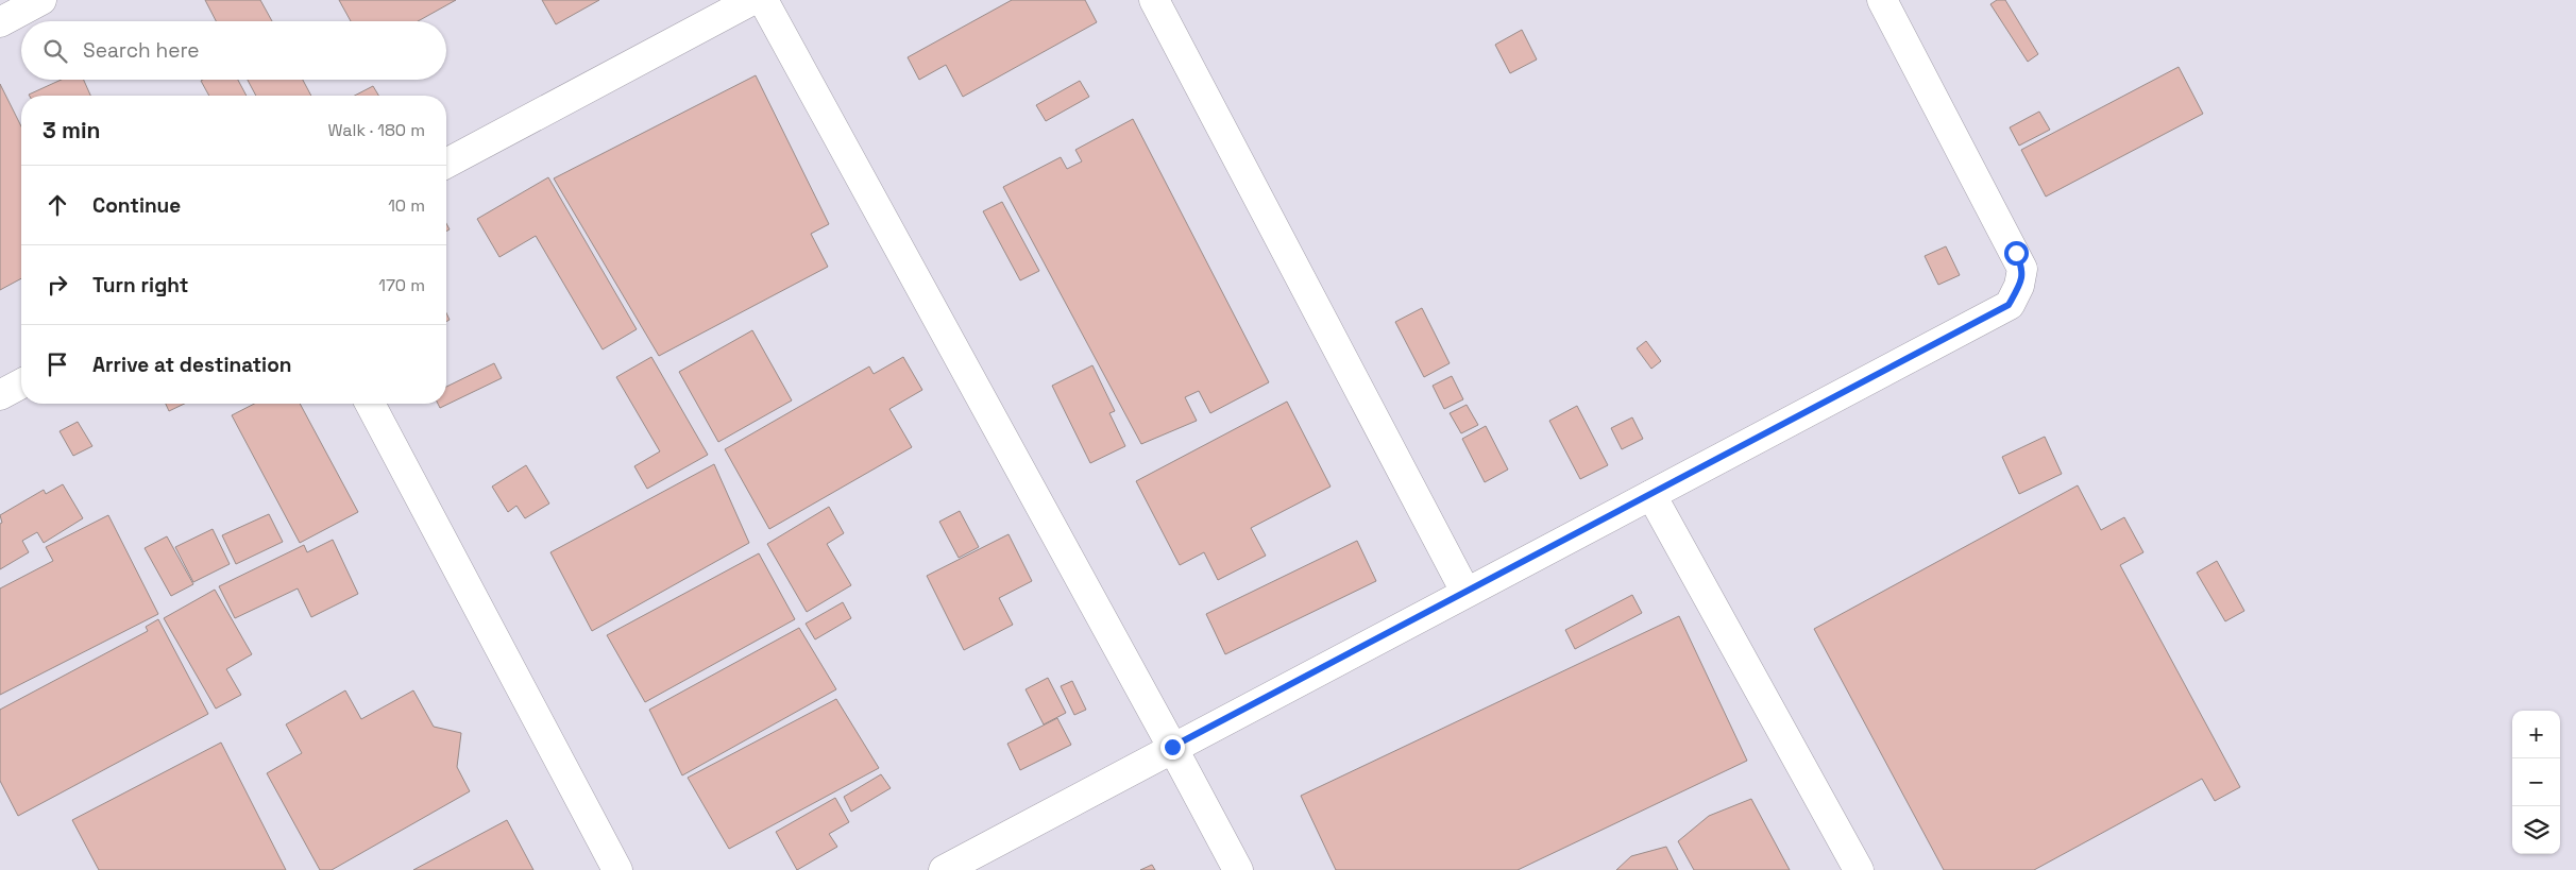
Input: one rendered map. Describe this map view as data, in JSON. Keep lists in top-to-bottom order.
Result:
{
  "page": {
    "search": "Search here",
    "heading": ["3 min", "Walk · 180 m"],
    "list": [
      ["Continue", "10 m"],
      ["Turn right", "170 m"],
      "Arrive at destination"
    ],
    "map_buttons": ["+", "−"]
  }
}
